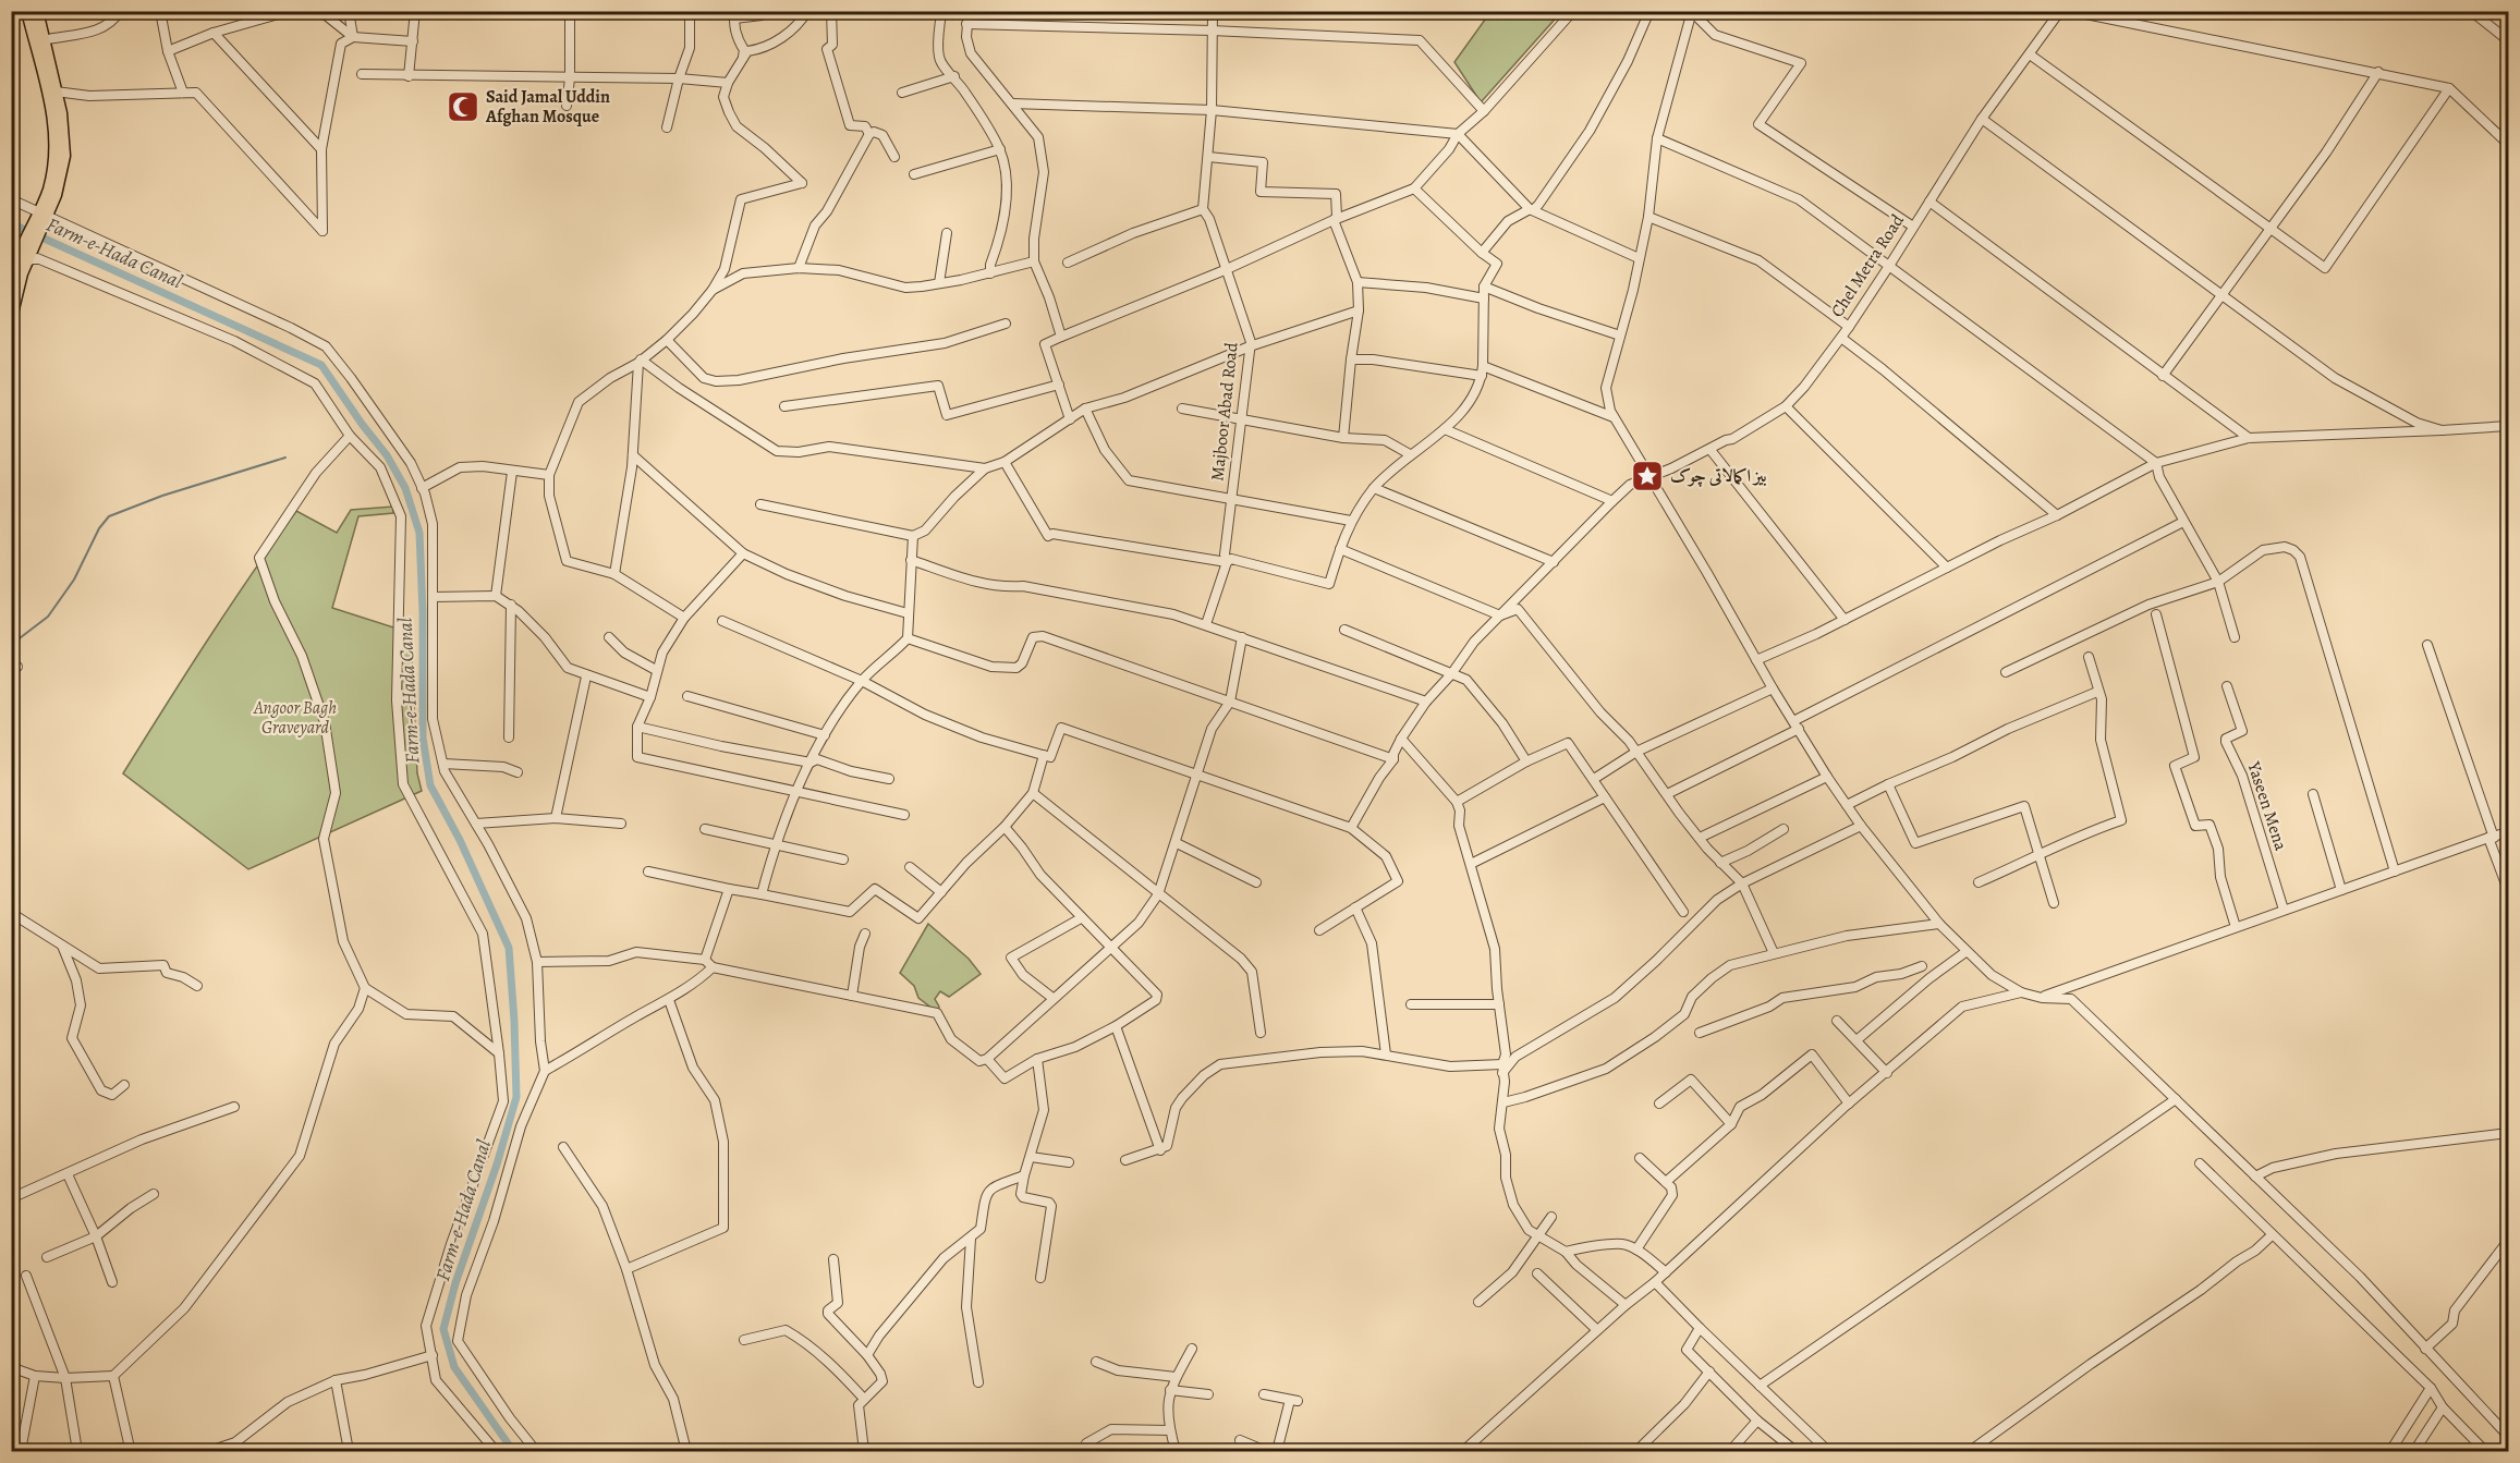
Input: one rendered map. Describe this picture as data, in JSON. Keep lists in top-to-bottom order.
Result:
{
  "streets": {
    "street": ["Chel Metra Road", "Majboor Abad Road", "Yaseen Mena"]
  },
  "water": ["Farm-e-Hada Canal"],
  "parks": ["Angoor Bagh Graveyard"],
  "places": {
    "mosque": ["Said Jamal Uddin Afghan Mosque"],
    "place": ["بیز اکمالاتی چوک"]
  }
}
